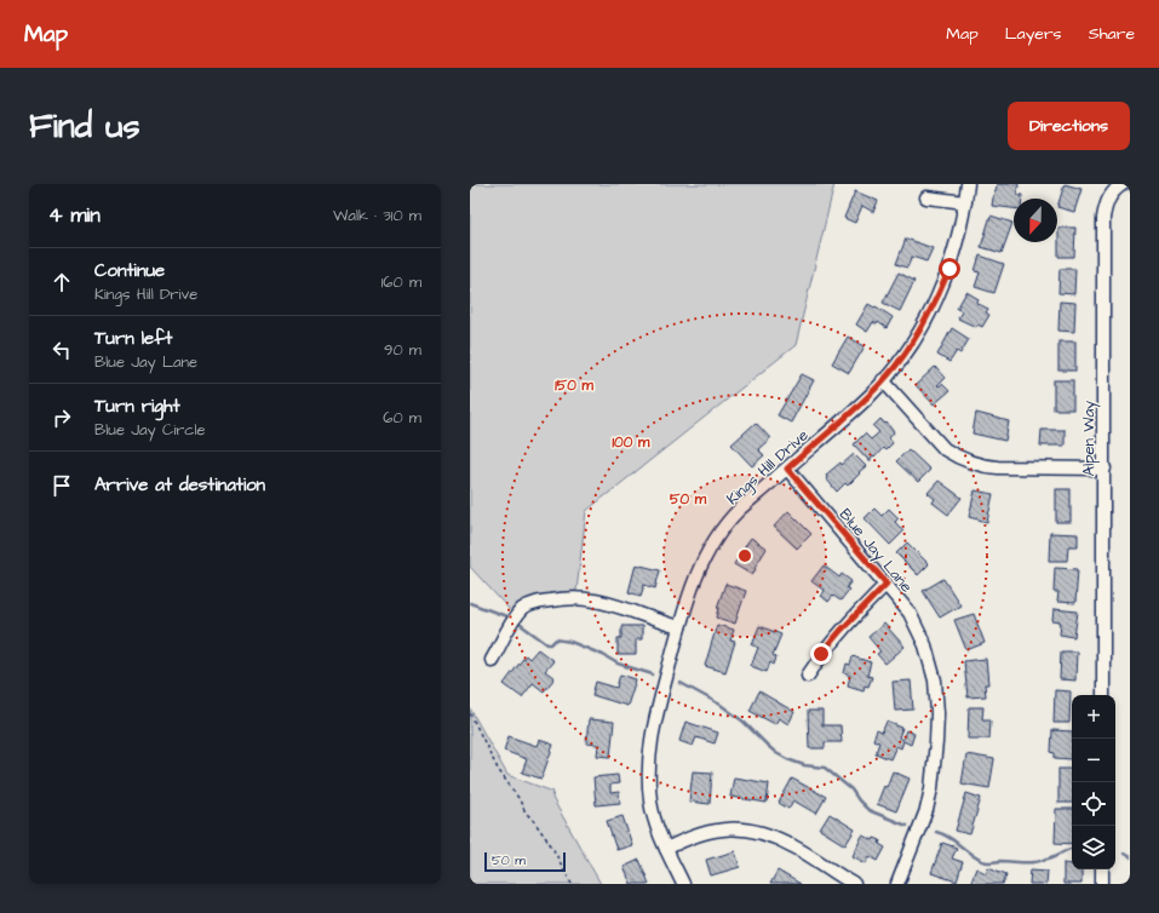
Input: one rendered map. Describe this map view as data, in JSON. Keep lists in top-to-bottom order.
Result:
{
  "streets": {
    "street": ["Alpen Way", "Kings Hill Drive", "Blue Jay Lane"]
  },
  "crossings": [
    ["Kings Hill Drive", "Blue Jay Lane"]
  ],
  "scale_bar": "50 m",
  "north": "bottom",
  "page": {
    "header": "Map",
    "nav": ["Map", "Layers", "Share"],
    "buttons": "Directions",
    "title": "Find us",
    "heading": ["4 min", "Walk · 310 m"],
    "list": [
      ["Continue", "Kings Hill Drive", "160 m"],
      ["Turn left", "Blue Jay Lane", "90 m"],
      ["Turn right", "Blue Jay Circle", "60 m"],
      "Arrive at destination"
    ],
    "map_buttons": ["+", "−"],
    "scale": "50 m"
  },
  "rings": ["150 m", "100 m", "50 m"]
}
